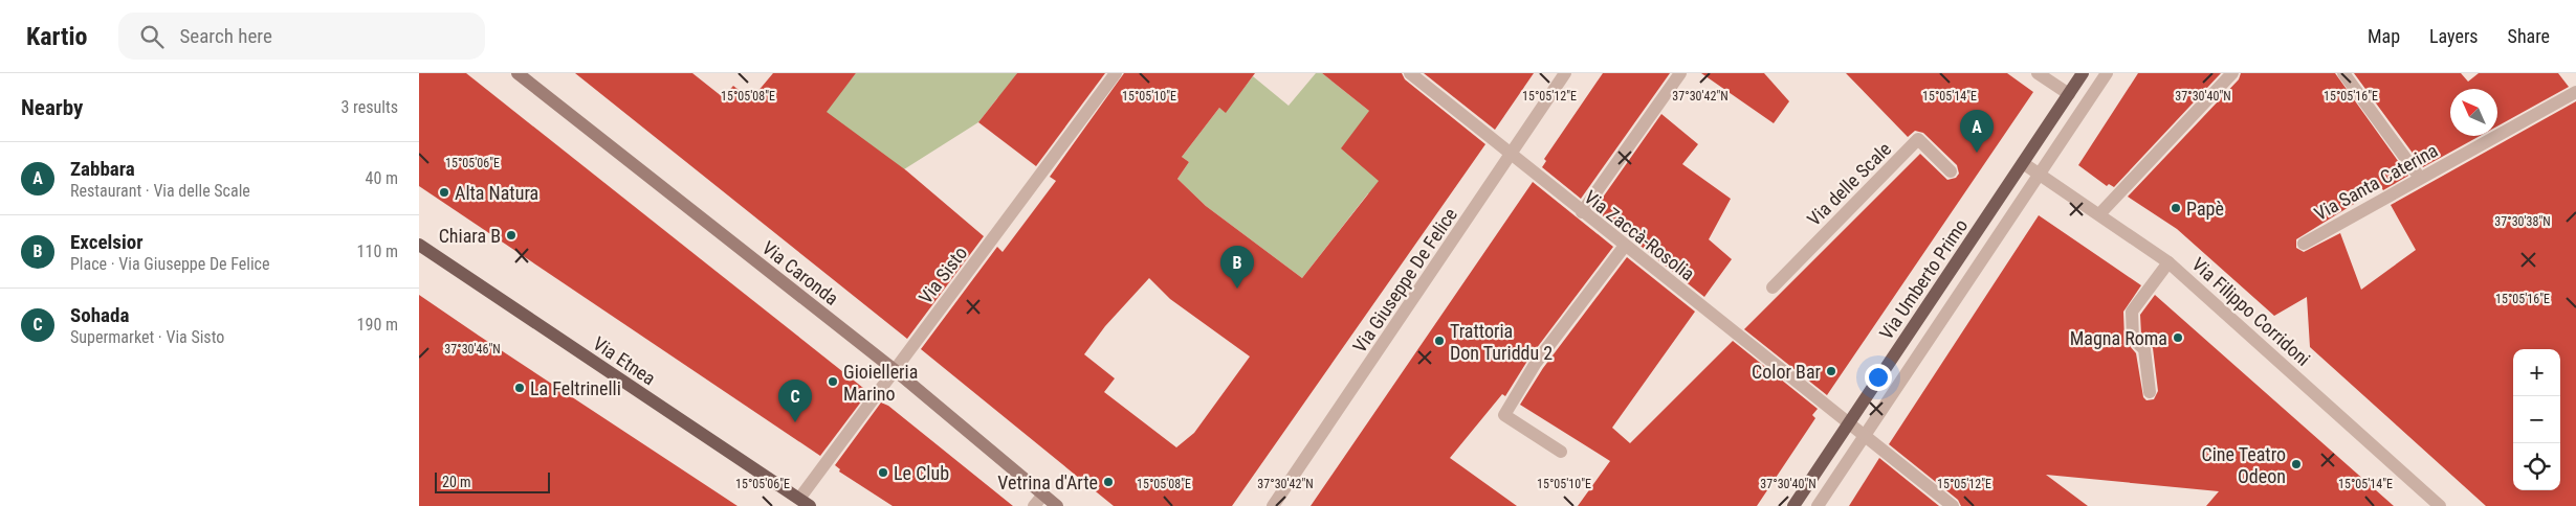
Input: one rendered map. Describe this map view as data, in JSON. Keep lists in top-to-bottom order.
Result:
{
  "streets": {
    "main road": ["Via Caronda", "Via Umberto Primo", "Via Etnea"],
    "street": [
      "Via Santa Caterina",
      "Via delle Scale",
      "Via Zaccà-Rosolia",
      "Via Sisto",
      "Via Giuseppe De Felice",
      "Via Filippo Corridoni"
    ]
  },
  "crossings": [
    ["Via Zaccà-Rosolia", "Via Umberto Primo"],
    ["Via Zaccà-Rosolia", "Via Giuseppe De Felice"],
    ["Via Caronda", "Via Sisto"],
    ["Via Sisto", "Via Etnea"],
    ["Via Umberto Primo", "Via Filippo Corridoni"]
  ],
  "places": [
    "Alta Natura",
    "Papè",
    "Chiara B",
    "Magna Roma",
    "Trattoria Don Turiddu 2",
    "Color Bar",
    "Gioielleria Marino",
    "La Feltrinelli",
    "Cine Teatro Odeon",
    "Le Club",
    "Vetrina d'Arte"
  ],
  "scale_bar": "20 m",
  "north": "top left",
  "page": {
    "header": "Kartio",
    "search": "Search here",
    "nav": ["Map", "Layers", "Share"],
    "heading": ["Nearby", "3 results"],
    "pins": ["A", "B", "C"],
    "list": [
      {
        "mark": "A",
        "name": "Zabbara",
        "note": "Restaurant · Via delle Scale",
        "value": "40 m"
      },
      {
        "mark": "B",
        "name": "Excelsior",
        "note": "Place · Via Giuseppe De Felice",
        "value": "110 m"
      },
      {
        "mark": "C",
        "name": "Sohada",
        "note": "Supermarket · Via Sisto",
        "value": "190 m"
      }
    ],
    "map_buttons": ["+", "−"],
    "scale": "20 m"
  },
  "coordinates": [
    "15°05'12\"E",
    "15°05'16\"E",
    "15°05'08\"E",
    "15°05'10\"E",
    "15°05'14\"E",
    "37°30'40\"N",
    "37°30'42\"N",
    "15°05'06\"E",
    "37°30'38\"N",
    "37°30'46\"N"
  ]
}
